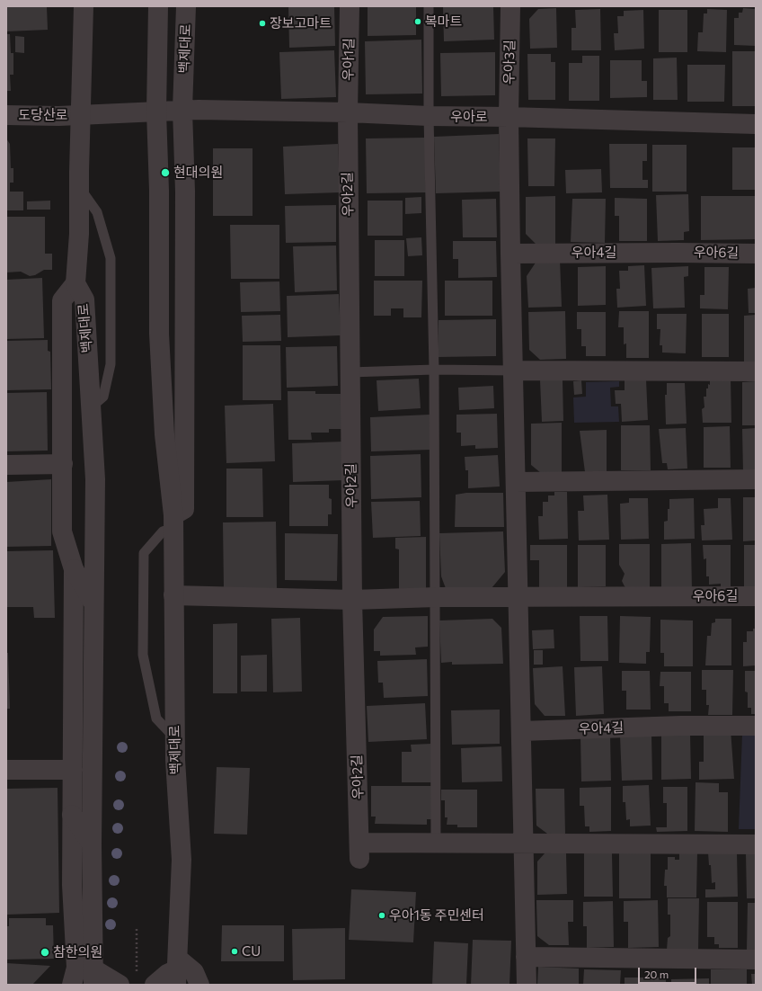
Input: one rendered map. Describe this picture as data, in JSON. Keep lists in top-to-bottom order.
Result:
{
  "streets": {
    "street": [
      "백제대로",
      "우아1길",
      "우아3길",
      "도당산로",
      "우아로",
      "우아2길",
      "우아4길",
      "우아6길"
    ]
  },
  "crossings": [
    ["백제대로", "도당산로"],
    ["백제대로", "우아로"],
    ["우아1길", "우아로"],
    ["우아1길", "우아2길"],
    ["우아3길", "우아로"],
    ["도당산로", "우아로"],
    ["우아로", "우아2길"],
    ["우아4길", "우아6길"]
  ],
  "places": [
    "복마트",
    "장보고마트",
    "현대의원",
    "우아1동 주민센터",
    "CU",
    "참한의원"
  ],
  "scale_bar": "20 m"
}
